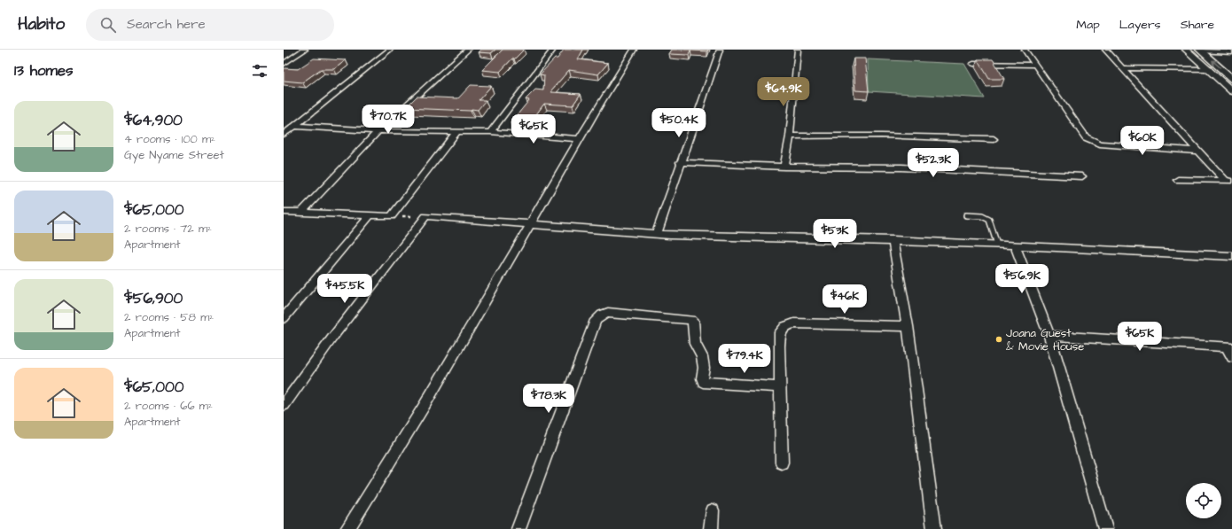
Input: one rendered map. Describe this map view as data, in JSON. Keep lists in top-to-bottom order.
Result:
{
  "places": ["Joana Guest & Movie House"],
  "page": {
    "header": "Habito",
    "search": "Search here",
    "nav": ["Map", "Layers", "Share"],
    "heading": "13 homes",
    "price": [
      "$64.9K",
      "$70.7K",
      "$50.4K",
      "$65K",
      "$60K",
      "$52.3K",
      "$53K",
      "$56.9K",
      "$45.5K",
      "$46K",
      "$65K",
      "$79.4K",
      "$78.3K"
    ],
    "list": [
      {
        "name": "$64,900",
        "note": "4 rooms · 100 m² · Gye Nyame Street"
      },
      {
        "name": "$65,000",
        "note": "2 rooms · 72 m² · Apartment"
      },
      {
        "name": "$56,900",
        "note": "2 rooms · 58 m² · Apartment"
      },
      {
        "name": "$65,000",
        "note": "2 rooms · 66 m² · Apartment"
      }
    ]
  }
}
